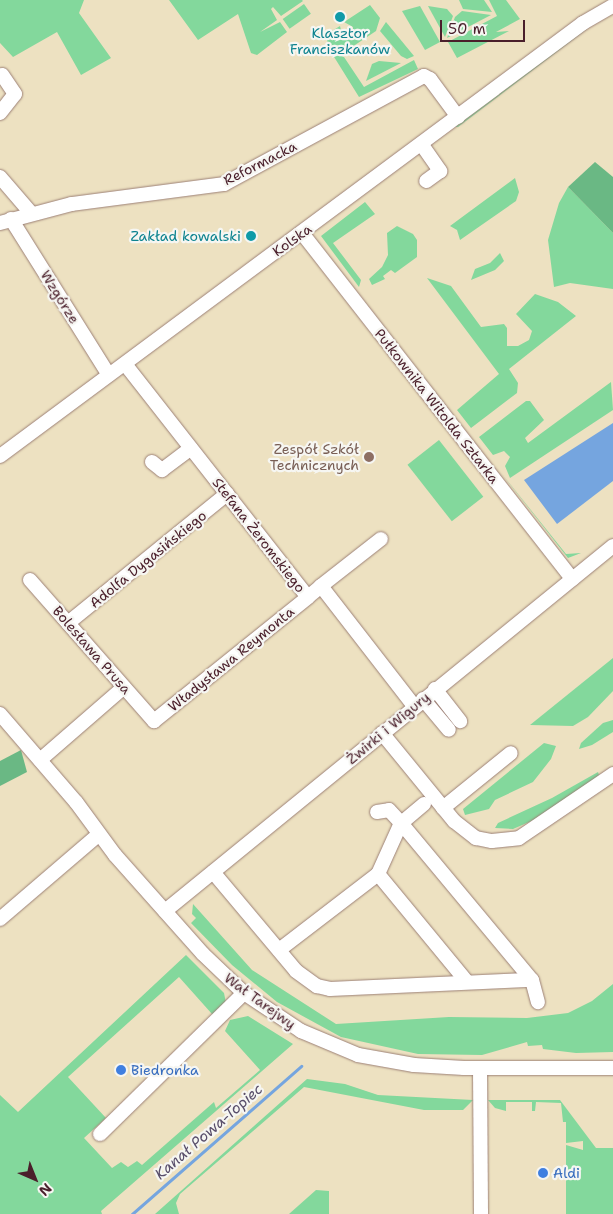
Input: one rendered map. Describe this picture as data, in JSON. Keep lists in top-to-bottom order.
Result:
{
  "streets": {
    "street": [
      "Reformacka",
      "Kolska",
      "Wzgórze",
      "Pułkownika Witolda Sztarka",
      "Stefana Żeromskiego",
      "Adolfa Dygasińskiego",
      "Bolesława Prusa",
      "Władysława Reymonta",
      "Żwirki i Wigury",
      "Wał Tarejwy"
    ]
  },
  "crossings": [
    ["Reformacka", "Kolska"],
    ["Reformacka", "Wzgórze"],
    ["Kolska", "Wzgórze"],
    ["Kolska", "Pułkownika Witolda Sztarka"],
    ["Kolska", "Stefana Żeromskiego"],
    ["Pułkownika Witolda Sztarka", "Żwirki i Wigury"],
    ["Stefana Żeromskiego", "Adolfa Dygasińskiego"],
    ["Stefana Żeromskiego", "Władysława Reymonta"],
    ["Stefana Żeromskiego", "Żwirki i Wigury"],
    ["Adolfa Dygasińskiego", "Bolesława Prusa"],
    ["Bolesława Prusa", "Władysława Reymonta"],
    ["Żwirki i Wigury", "Wał Tarejwy"]
  ],
  "water": ["Kanał Powa-Topiec"],
  "places": [
    "Klasztor Franciszkanów",
    "Zakład kowalski",
    "Zespół Szkół Technicznych",
    "Biedronka",
    "Aldi"
  ],
  "scale_bar": "50 m",
  "north": "bottom right"
}
